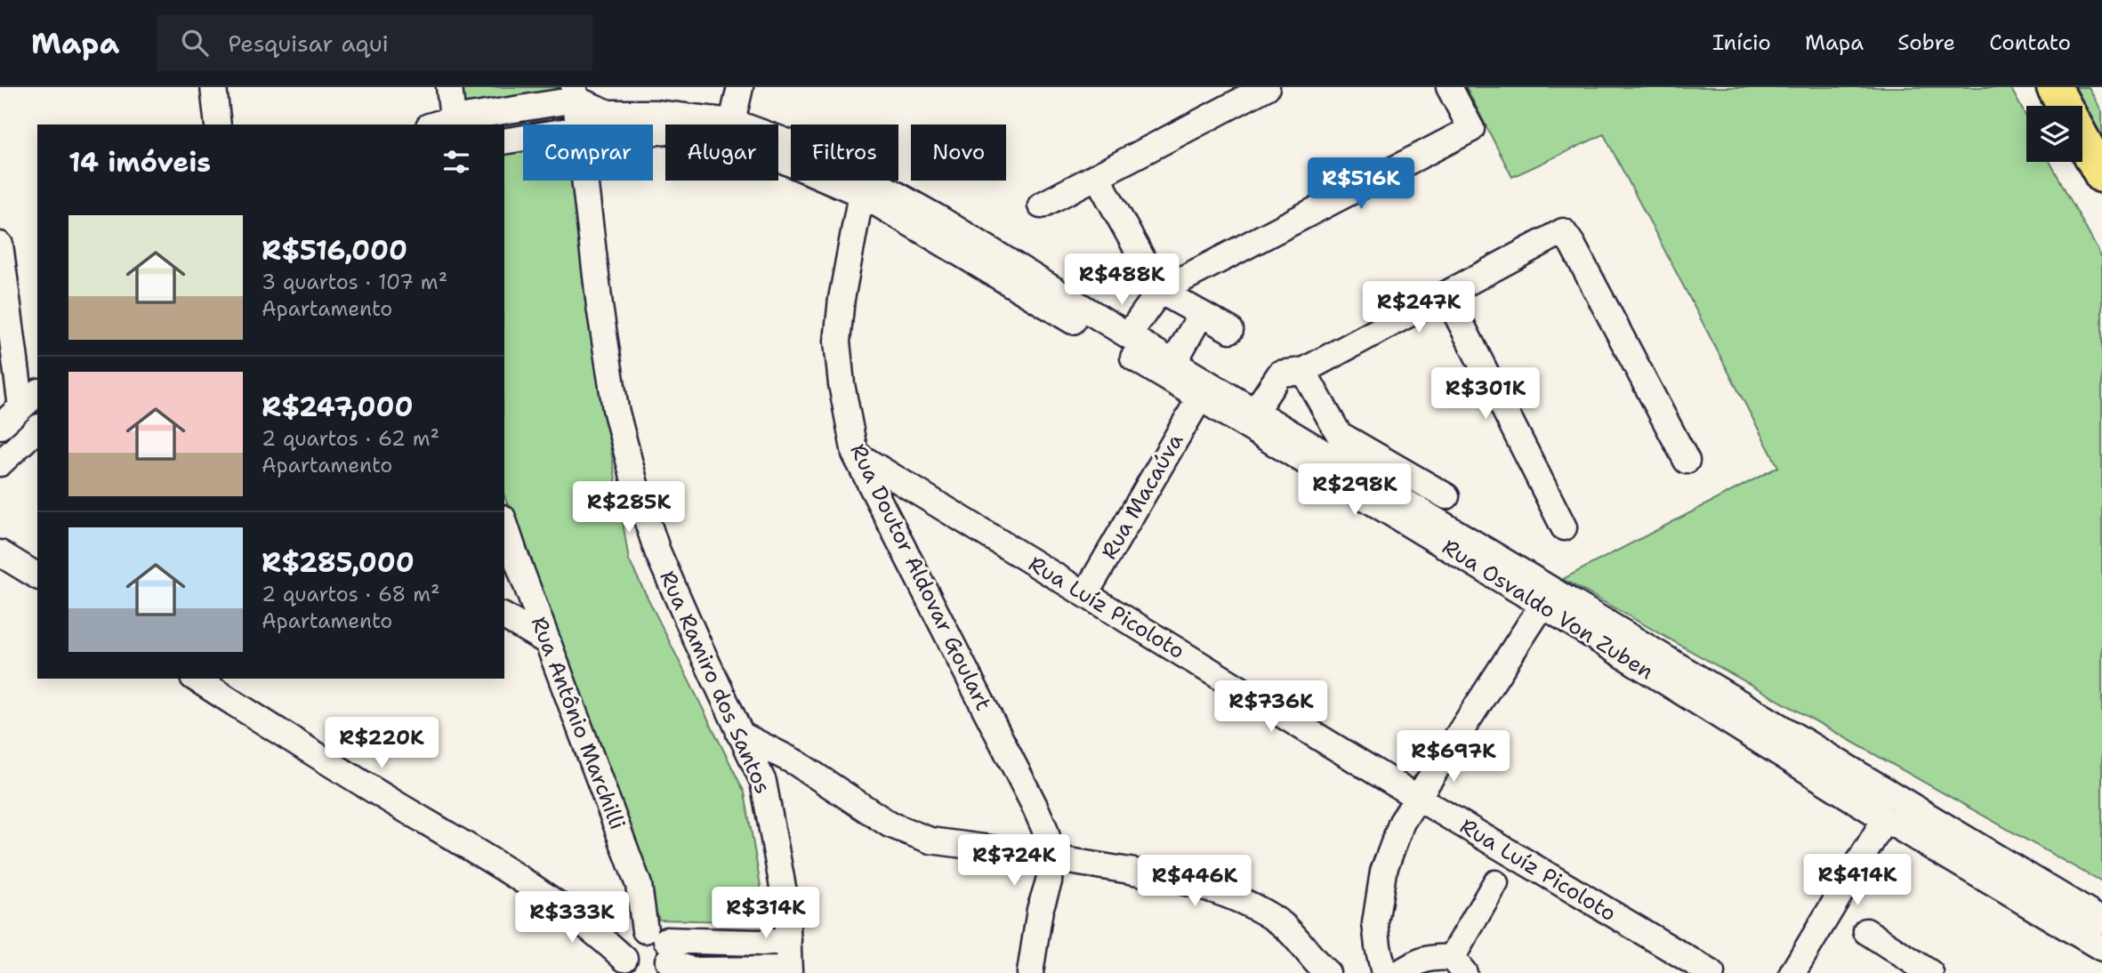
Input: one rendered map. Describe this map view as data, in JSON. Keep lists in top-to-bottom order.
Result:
{
  "streets": {
    "street": [
      "Rua Macaúva",
      "Rua Doutor Aldovar Goulart",
      "Rua Luíz Picoloto",
      "Rua Osvaldo Von Zuben",
      "Rua Ramiro dos Santos",
      "Rua Antônio Marchilli"
    ]
  },
  "crossings": [
    ["Rua Macaúva", "Rua Luíz Picoloto"],
    ["Rua Macaúva", "Rua Osvaldo Von Zuben"],
    ["Rua Doutor Aldovar Goulart", "Rua Luíz Picoloto"],
    ["Rua Doutor Aldovar Goulart", "Rua Osvaldo Von Zuben"],
    ["Rua Osvaldo Von Zuben", "Rua Ramiro dos Santos"]
  ],
  "page": {
    "header": "Mapa",
    "search": "Pesquisar aqui",
    "nav": [
      "Início",
      "Mapa",
      "Sobre",
      "Contato"
    ],
    "chip": [
      "Comprar",
      "Alugar",
      "Filtros",
      "Novo"
    ],
    "heading": "14 imóveis",
    "price": [
      "R$516K",
      "R$488K",
      "R$247K",
      "R$301K",
      "R$298K",
      "R$285K",
      "R$736K",
      "R$220K",
      "R$697K",
      "R$724K",
      "R$414K",
      "R$446K",
      "R$314K",
      "R$333K"
    ],
    "list": [
      {
        "name": "R$516,000",
        "note": "3 quartos · 107 m² · Apartamento"
      },
      {
        "name": "R$247,000",
        "note": "2 quartos · 62 m² · Apartamento"
      },
      {
        "name": "R$285,000",
        "note": "2 quartos · 68 m² · Apartamento"
      }
    ]
  }
}
